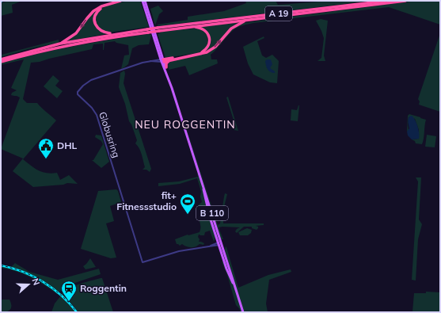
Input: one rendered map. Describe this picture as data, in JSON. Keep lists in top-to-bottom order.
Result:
{
  "streets": {
    "highway": ["A 19"],
    "main road": ["B 110"],
    "street": ["Globusring"]
  },
  "crossings": [
    ["Globusring", "B 110"]
  ],
  "districts": ["NEU ROGGENTIN"],
  "places": {
    "public building": ["DHL"],
    "sports": ["fit+ Fitnessstudio"],
    "station": ["Roggentin"]
  },
  "north": "right"
}
